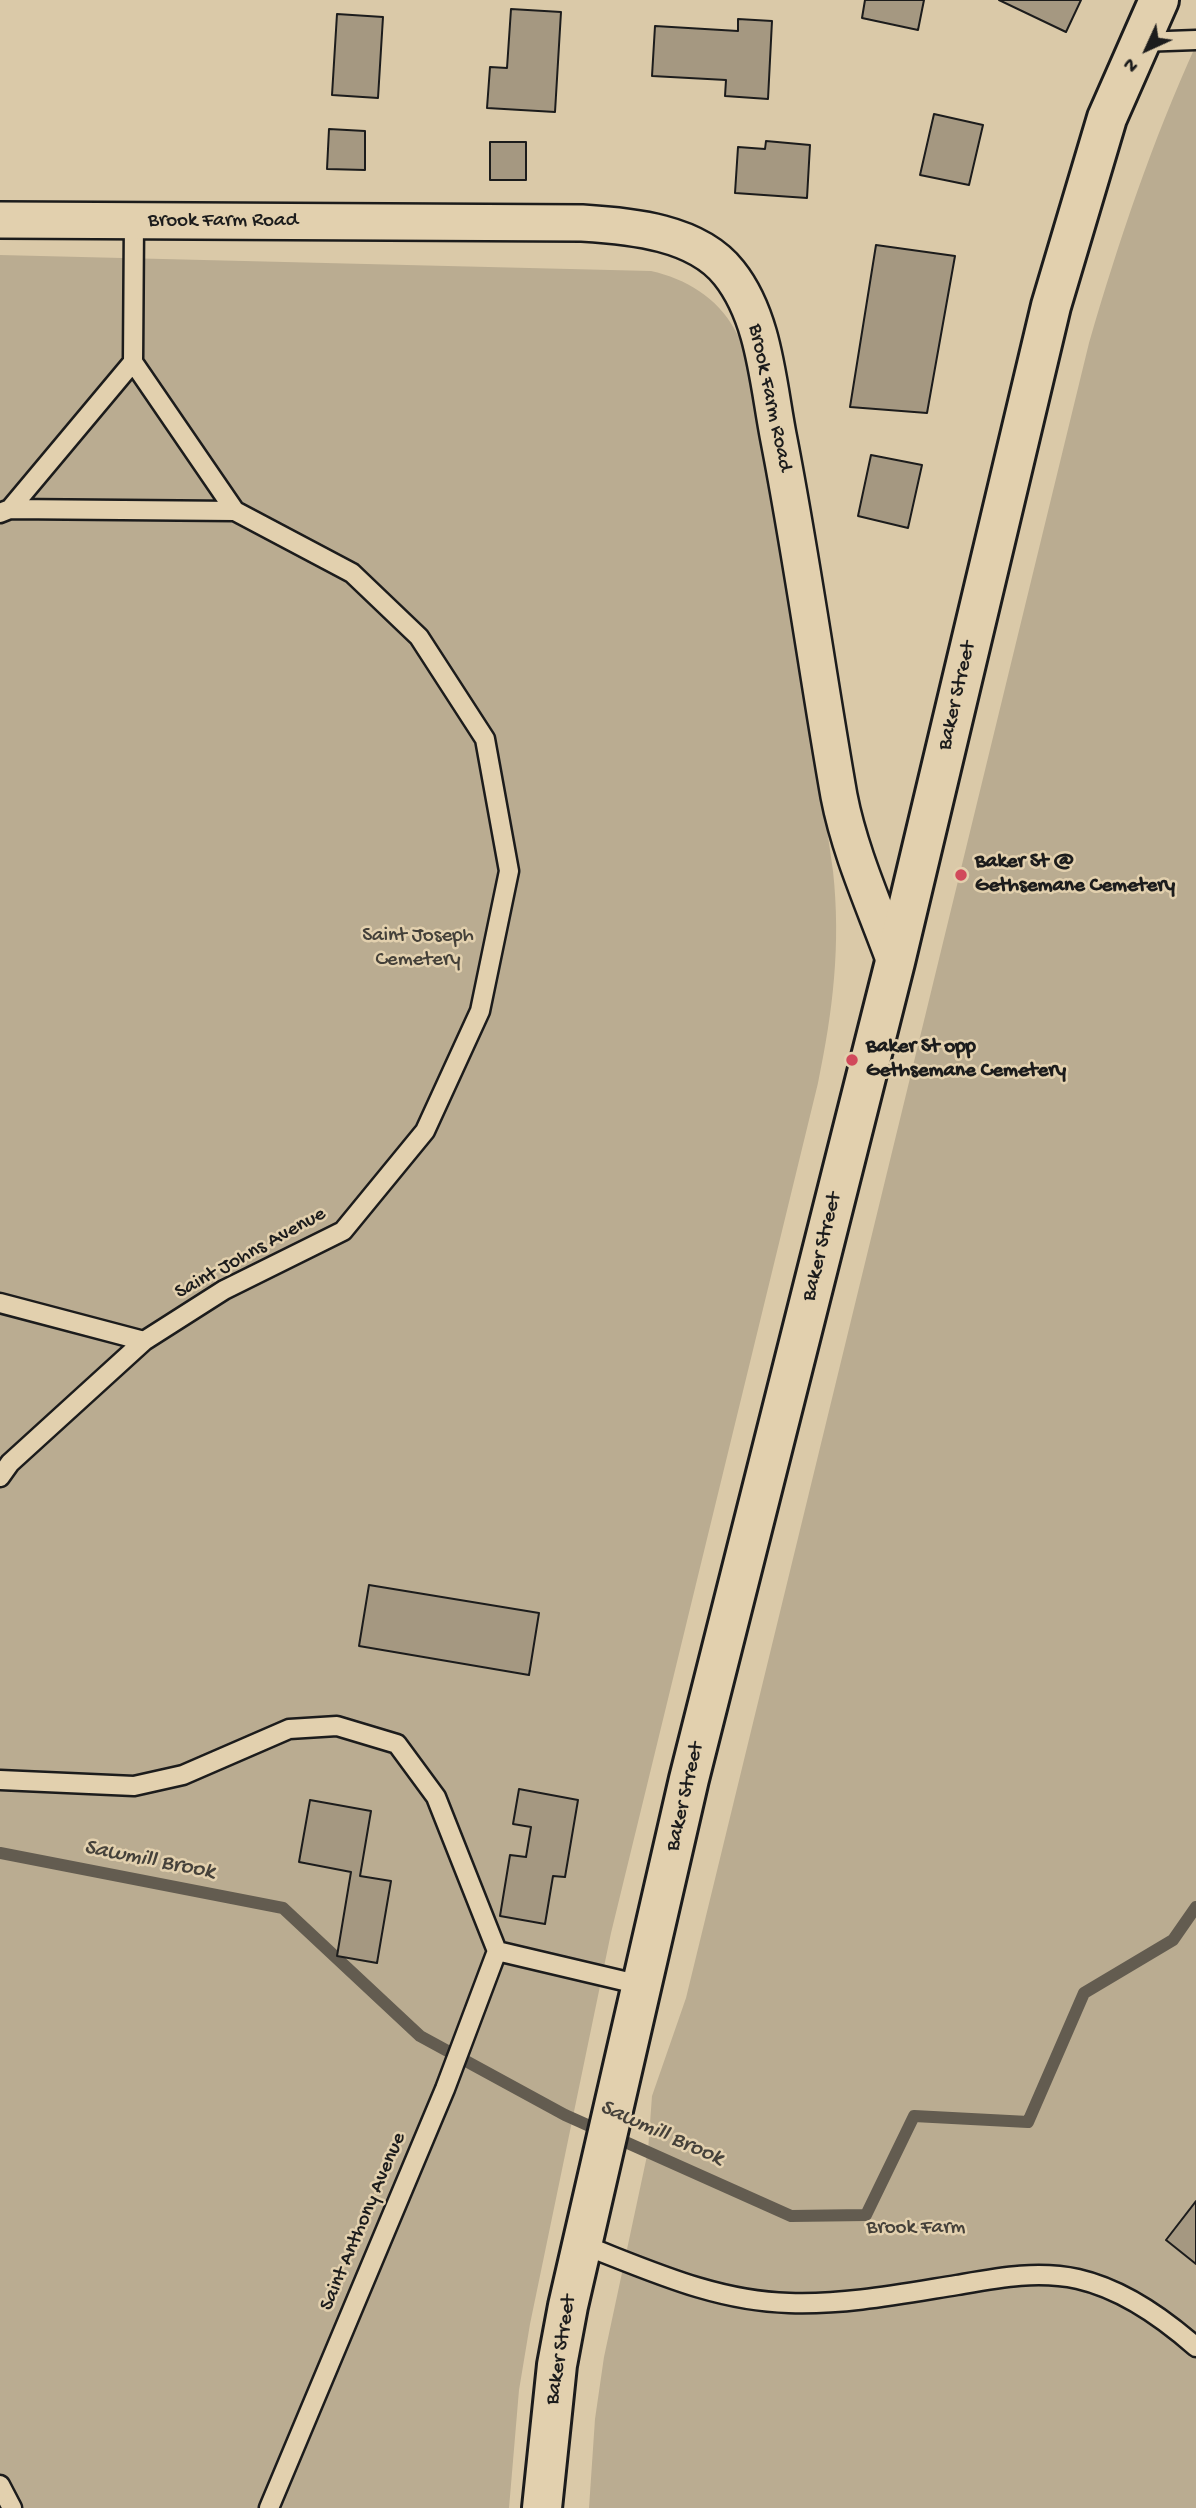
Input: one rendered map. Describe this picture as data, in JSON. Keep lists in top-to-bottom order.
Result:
{
  "streets": {
    "street": ["Brook Farm Road", "Baker Street"],
    "lane": ["Saint Johns Avenue", "Saint Anthony Avenue"]
  },
  "crossings": [
    ["Brook Farm Road", "Baker Street"]
  ],
  "water": ["Sawmill Brook"],
  "parks": ["Saint Joseph Cemetery", "Brook Farm"],
  "places": ["Baker St @ Gethsemane Cemetery", "Baker St opp Gethsemane Cemetery"],
  "north": "bottom left"
}
